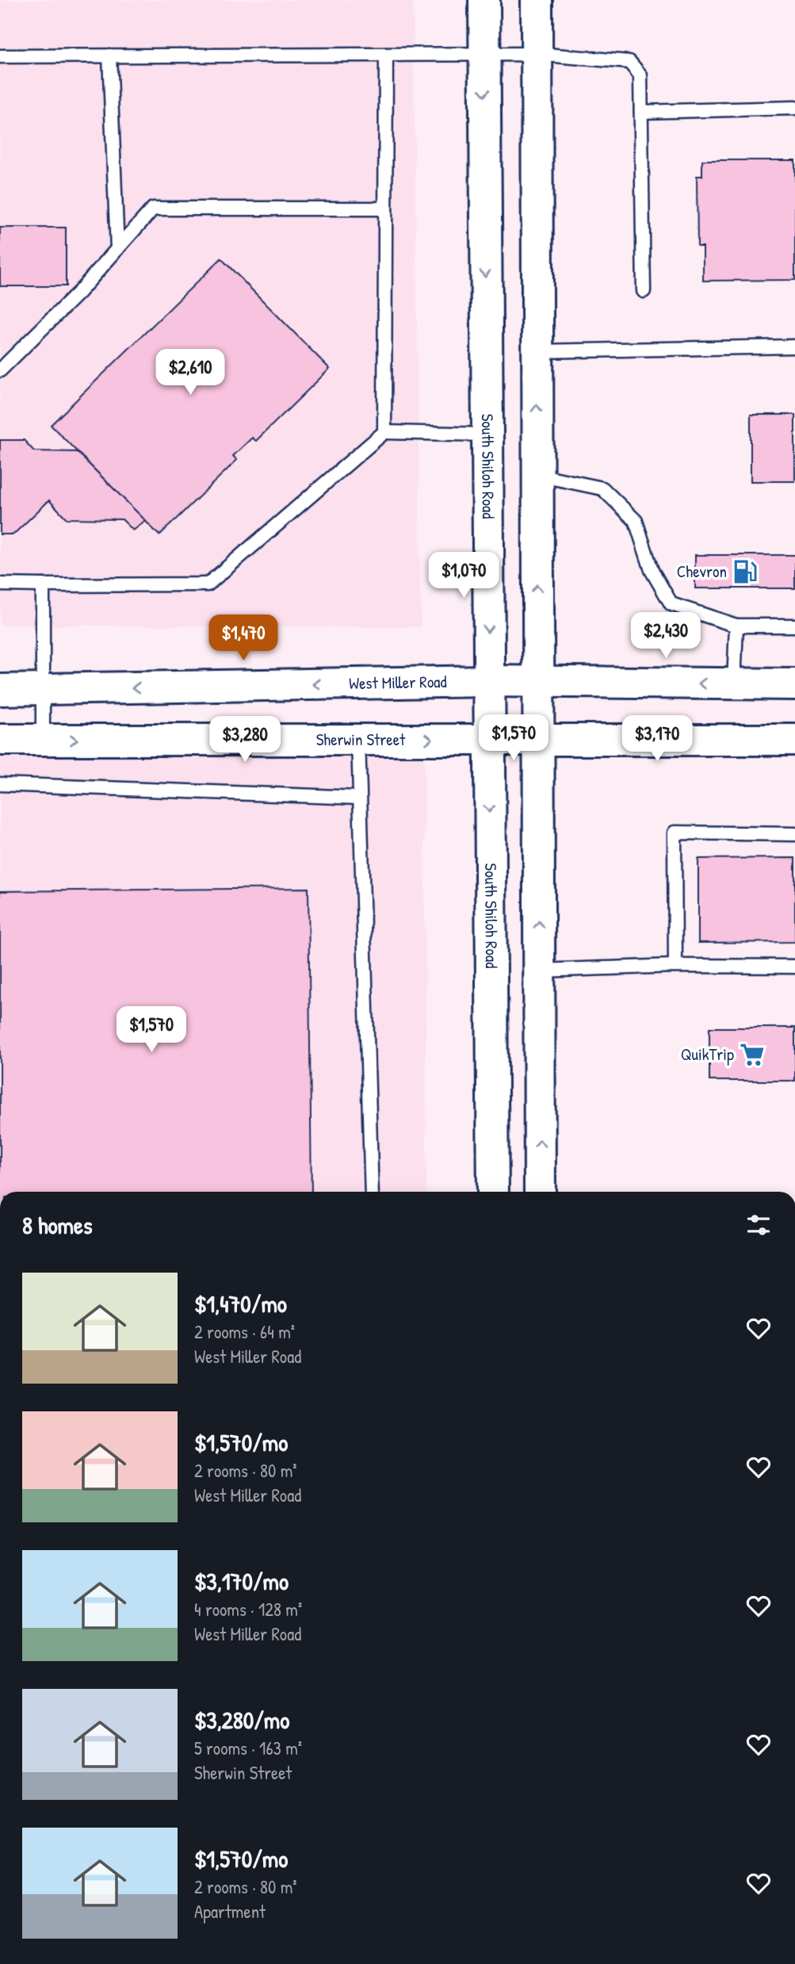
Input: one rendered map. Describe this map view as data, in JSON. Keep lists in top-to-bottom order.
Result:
{
  "streets": {
    "main road": ["South Shiloh Road", "West Miller Road", "Sherwin Street"]
  },
  "crossings": [
    ["South Shiloh Road", "West Miller Road"],
    ["South Shiloh Road", "Sherwin Street"]
  ],
  "one_way": ["Sherwin Street"],
  "places": {
    "fuel station": ["Chevron"],
    "supermarket": ["QuikTrip"]
  },
  "page": {
    "price": [
      "$2,610",
      "$1,070",
      "$2,430",
      "$1,470",
      "$1,570",
      "$3,170",
      "$3,280",
      "$1,570"
    ],
    "heading": "8 homes",
    "list": [
      {
        "name": "$1,470/mo",
        "note": "2 rooms · 64 m² · West Miller Road"
      },
      {
        "name": "$1,570/mo",
        "note": "2 rooms · 80 m² · West Miller Road"
      },
      {
        "name": "$3,170/mo",
        "note": "4 rooms · 128 m² · West Miller Road"
      },
      {
        "name": "$3,280/mo",
        "note": "5 rooms · 163 m² · Sherwin Street"
      },
      {
        "name": "$1,570/mo",
        "note": "2 rooms · 80 m² · Apartment"
      }
    ]
  }
}
